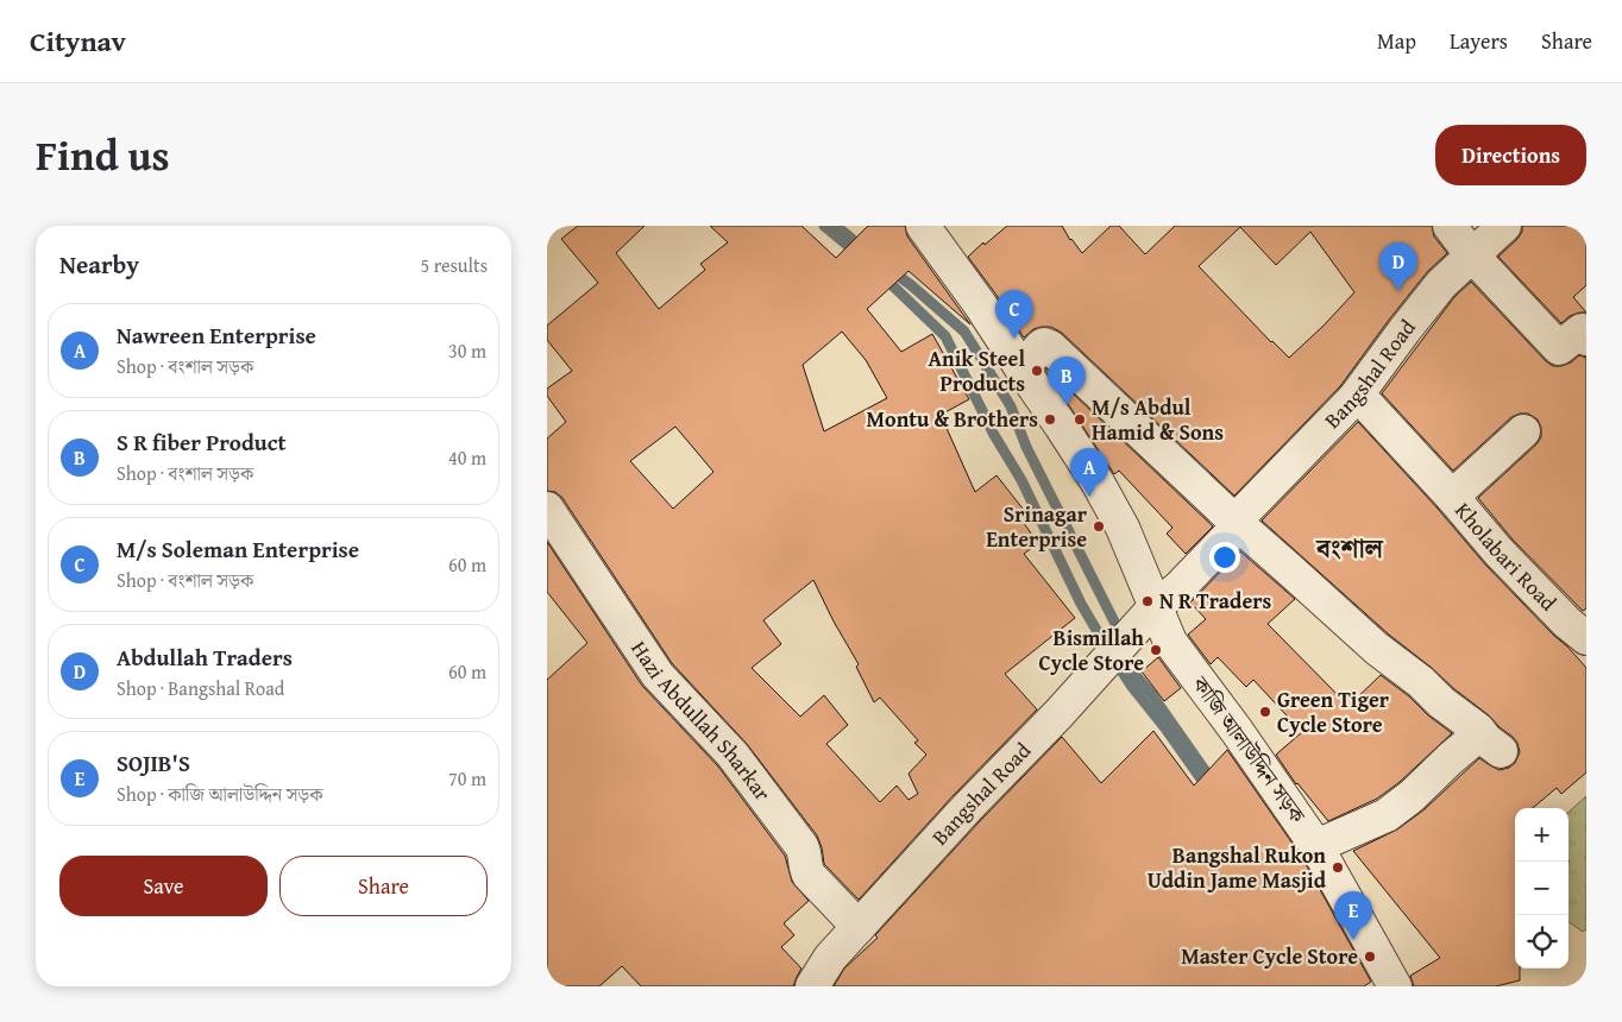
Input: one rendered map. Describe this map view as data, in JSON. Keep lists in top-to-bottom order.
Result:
{
  "streets": {
    "street": [
      "Bangshal Road",
      "Kholabari Road",
      "Hazi Abdullah Sharkar",
      "কাজি আলাউদ্দিন সড়ক"
    ]
  },
  "crossings": [
    ["Bangshal Road", "Kholabari Road"],
    ["Bangshal Road", "Hazi Abdullah Sharkar"],
    ["Bangshal Road", "কাজি আলাউদ্দিন সড়ক"]
  ],
  "districts": ["বংশাল"],
  "places": [
    "Anik Steel Products",
    "Montu & Brothers",
    "M/s Abdul Hamid & Sons",
    "Srinagar Enterprise",
    "N R Traders",
    "Bismillah Cycle Store",
    "Green Tiger Cycle Store",
    "Bangshal Rukon Uddin Jame Masjid",
    "Master Cycle Store"
  ],
  "page": {
    "header": "Citynav",
    "nav": ["Map", "Layers", "Share"],
    "title": "Find us",
    "buttons": [
      "Directions",
      ["Save", "Share"]
    ],
    "heading": ["Nearby", "5 results"],
    "pins": [
      "D",
      "C",
      "B",
      "A",
      "E"
    ],
    "list": [
      {
        "mark": "A",
        "name": "Nawreen Enterprise",
        "note": "Shop · বংশাল সড়ক",
        "value": "30 m"
      },
      {
        "mark": "B",
        "name": "S R fiber Product",
        "note": "Shop · বংশাল সড়ক",
        "value": "40 m"
      },
      {
        "mark": "C",
        "name": "M/s Soleman Enterprise",
        "note": "Shop · বংশাল সড়ক",
        "value": "60 m"
      },
      {
        "mark": "D",
        "name": "Abdullah Traders",
        "note": "Shop · Bangshal Road",
        "value": "60 m"
      },
      {
        "mark": "E",
        "name": "SOJIB'S",
        "note": "Shop · কাজি আলাউদ্দিন সড়ক",
        "value": "70 m"
      }
    ],
    "map_buttons": ["+", "−"]
  }
}
